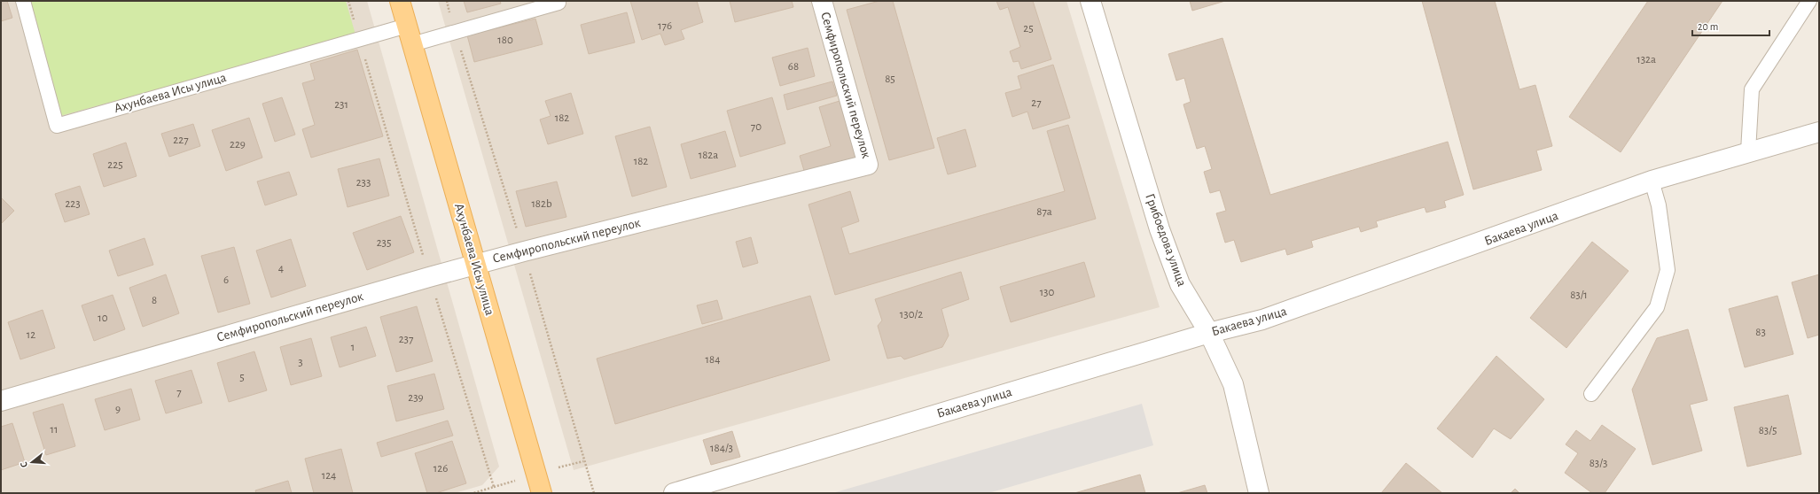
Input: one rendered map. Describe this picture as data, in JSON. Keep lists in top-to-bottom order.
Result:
{
  "streets": {
    "main road": ["Ахунбаева Исы улица"],
    "street": ["Семфиропольский переулок", "Бакаева улица", "Грибоедова улица"]
  },
  "crossings": [
    ["Семфиропольский переулок", "Ахунбаева Исы улица"],
    ["Бакаева улица", "Грибоедова улица"]
  ],
  "house_numbers": [
    "176",
    "25",
    "180",
    "132а",
    "68",
    "85",
    "27",
    "231",
    "182",
    "70",
    "227",
    "229",
    "182a",
    "182",
    "225",
    "233",
    "223",
    "182b",
    "87а",
    "235",
    "4",
    "6",
    "130",
    "83/1",
    "8",
    "130/2",
    "10",
    "83",
    "12",
    "237",
    "1",
    "184",
    "3",
    "5",
    "7",
    "239",
    "9",
    "11",
    "83/5",
    "184/3",
    "83/3",
    "126",
    "124"
  ],
  "scale_bar": "20 m",
  "north": "left"
}
